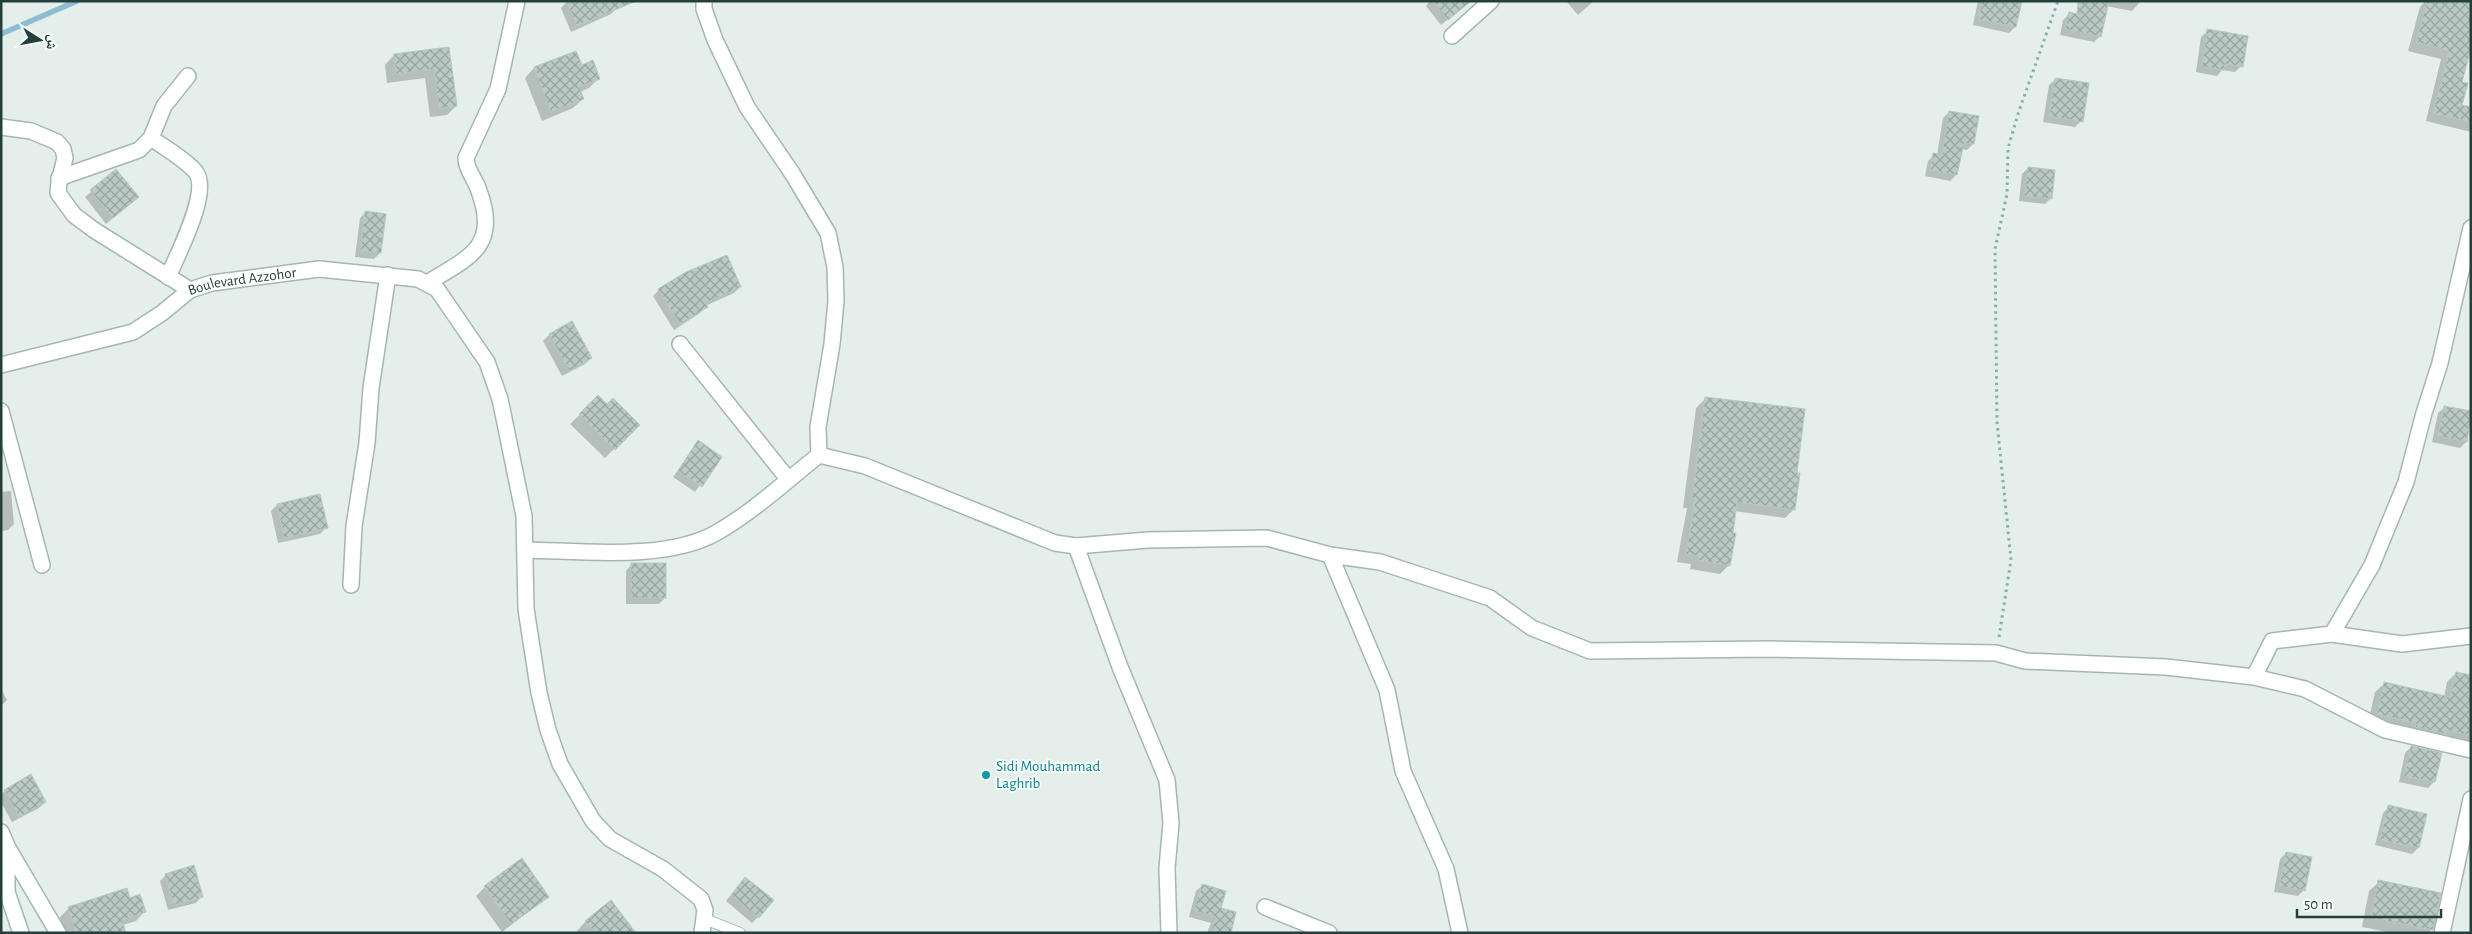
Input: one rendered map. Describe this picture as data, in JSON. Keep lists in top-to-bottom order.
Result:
{
  "streets": {
    "street": ["Boulevard Azzohor"]
  },
  "places": ["Sidi Mouhammad Laghrib"],
  "scale_bar": "50 m",
  "north": "right"
}
